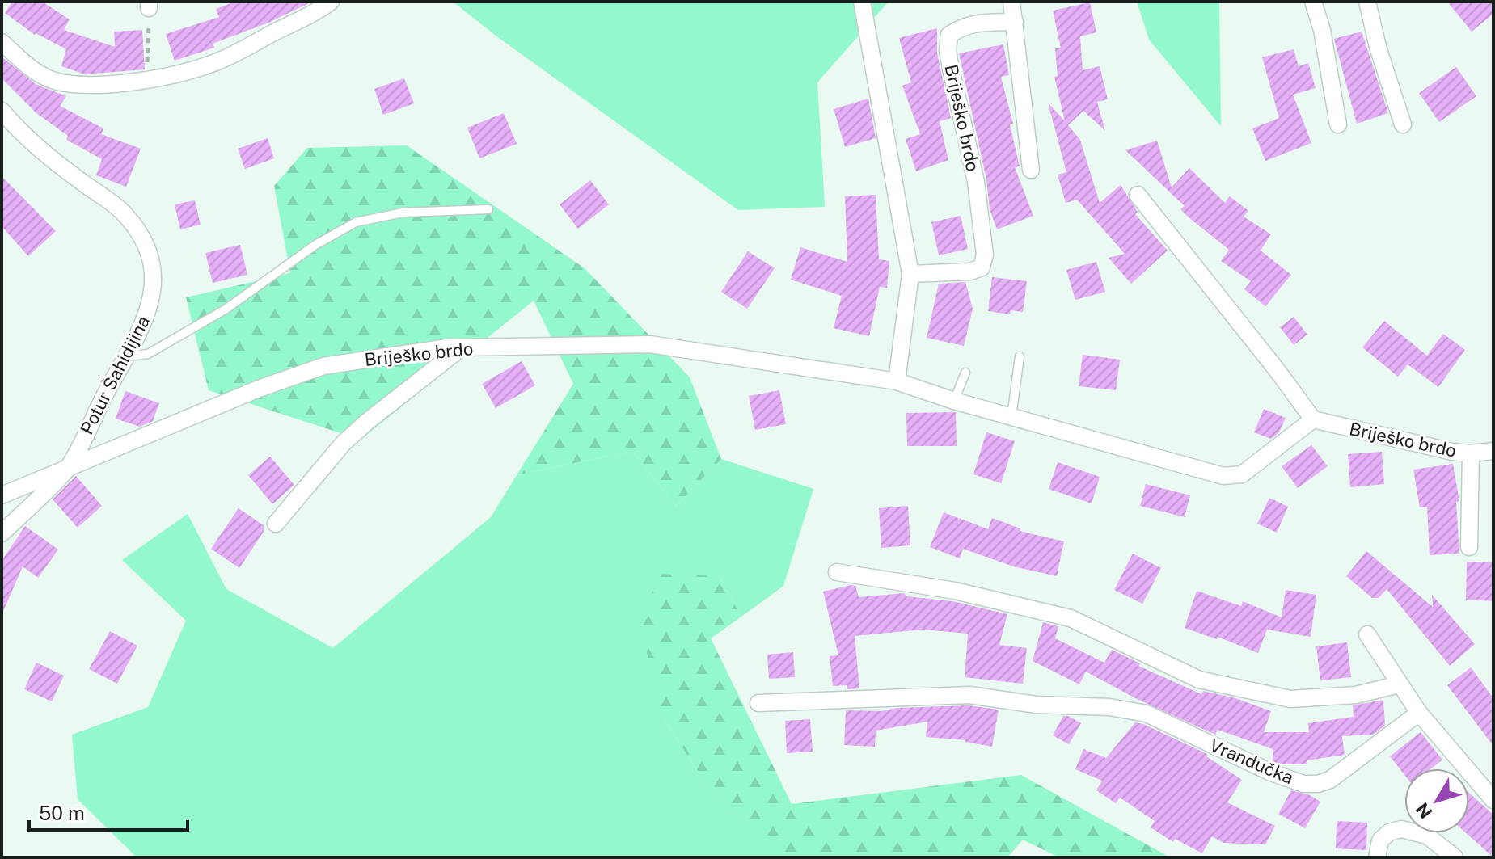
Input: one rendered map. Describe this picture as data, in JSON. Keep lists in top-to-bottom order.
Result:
{
  "streets": {
    "street": ["Briješko brdo", "Potur Šahidijina", "Vrandučka"]
  },
  "crossings": [
    ["Briješko brdo", "Potur Šahidijina"]
  ],
  "scale_bar": "50 m",
  "north": "bottom left"
}
